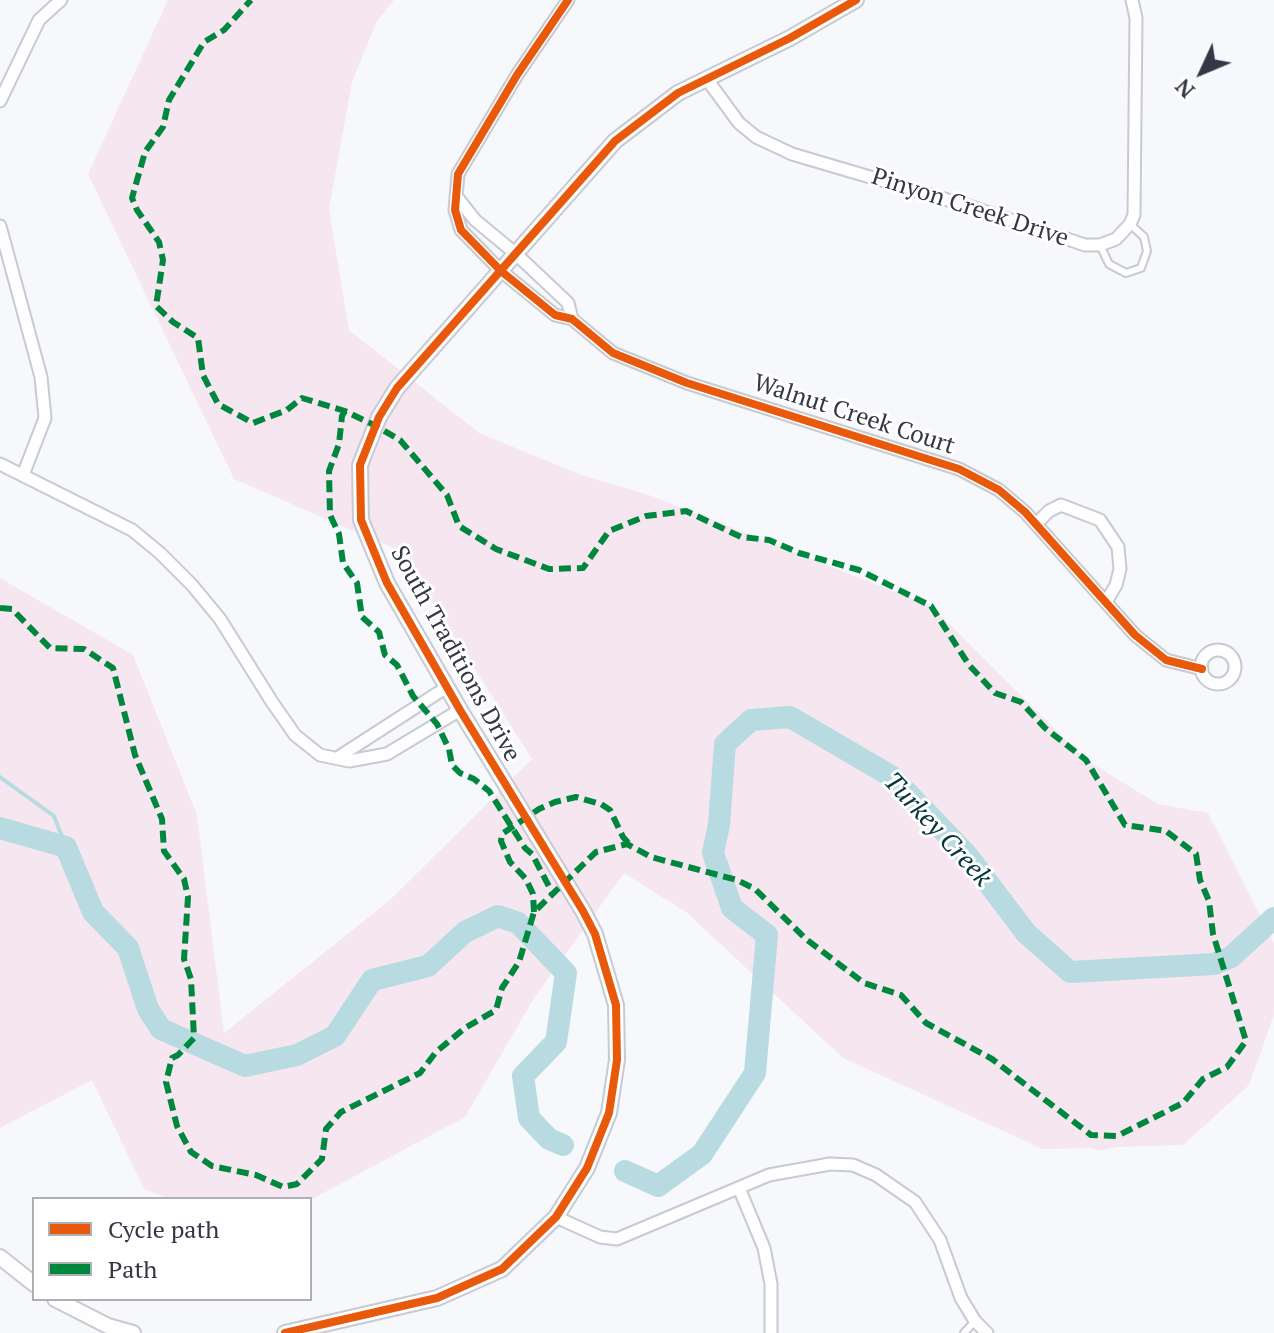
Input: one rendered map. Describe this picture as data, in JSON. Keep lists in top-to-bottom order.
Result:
{
  "streets": {
    "street": ["Pinyon Creek Drive", "Walnut Creek Court", "South Traditions Drive"]
  },
  "crossings": [
    ["Pinyon Creek Drive", "South Traditions Drive"],
    ["Walnut Creek Court", "South Traditions Drive"]
  ],
  "water": ["Turkey Creek"],
  "legend": ["Cycle path", "Path"],
  "north": "bottom left"
}
